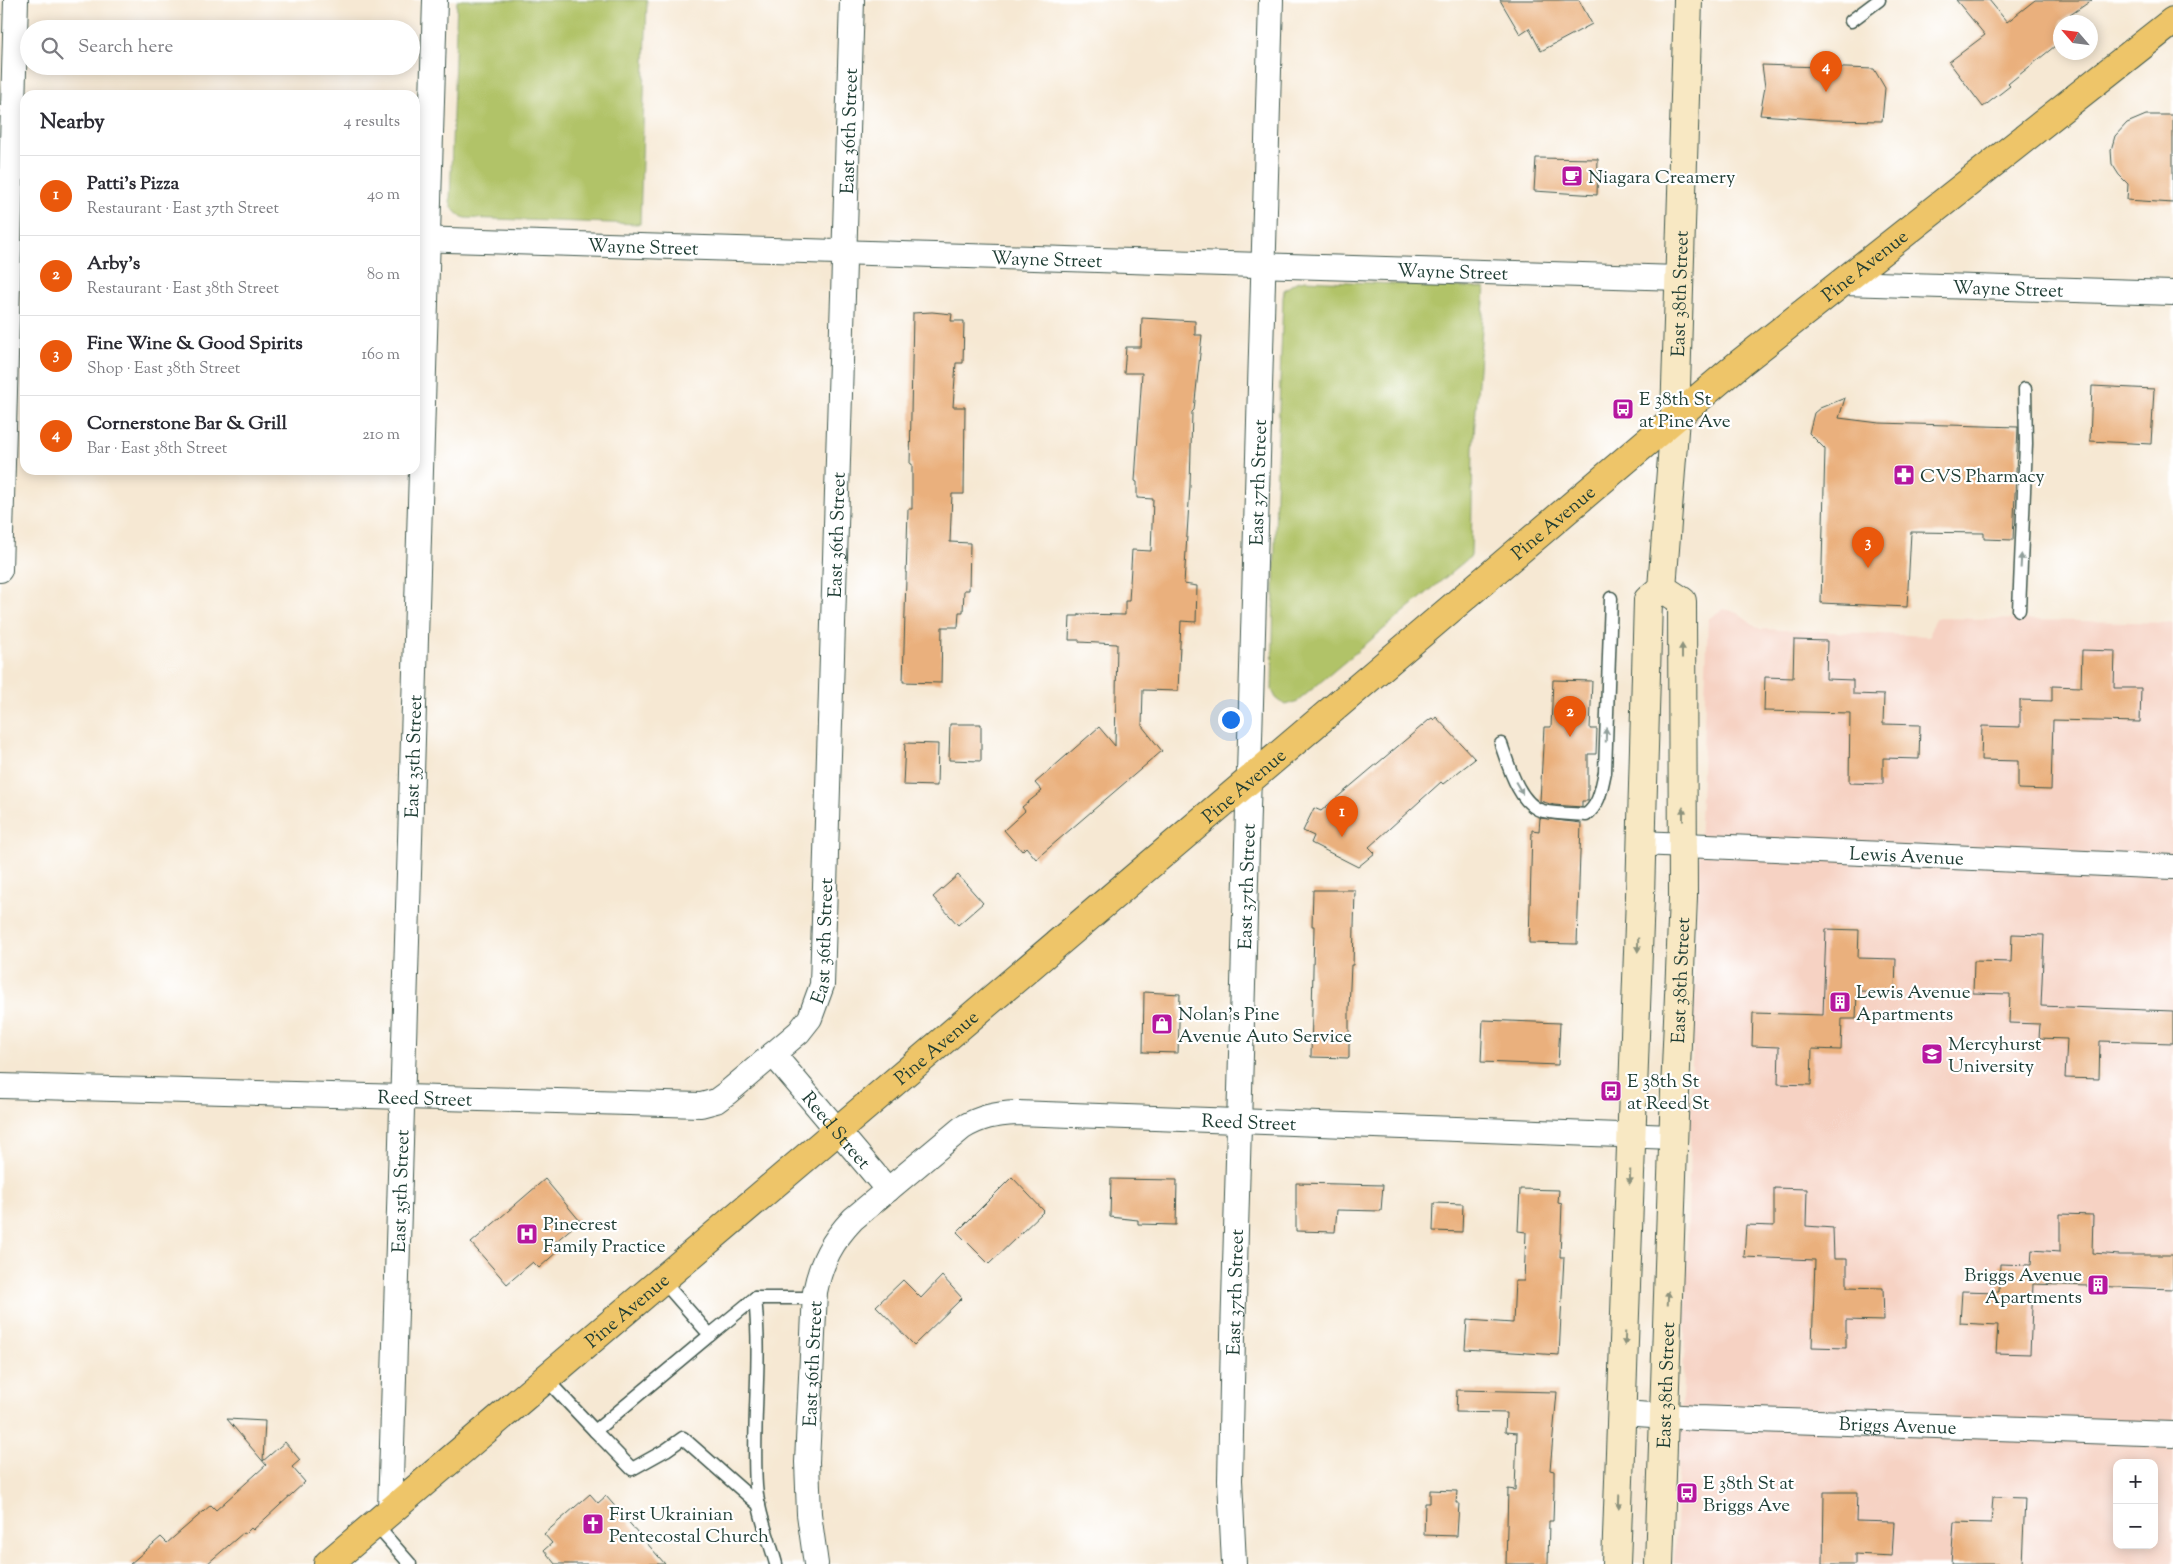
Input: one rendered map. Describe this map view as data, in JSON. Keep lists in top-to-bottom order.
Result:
{
  "streets": {
    "main road": ["Pine Avenue", "East 38th Street"],
    "street": [
      "East 36th Street",
      "Wayne Street",
      "East 37th Street",
      "East 35th Street",
      "Lewis Avenue",
      "Reed Street",
      "Briggs Avenue"
    ]
  },
  "crossings": [
    ["East 36th Street", "Wayne Street"],
    ["East 36th Street", "Reed Street"],
    ["Wayne Street", "Pine Avenue"],
    ["Wayne Street", "East 38th Street"],
    ["Wayne Street", "East 37th Street"],
    ["Wayne Street", "East 35th Street"],
    ["Pine Avenue", "East 38th Street"],
    ["Pine Avenue", "East 37th Street"],
    ["Pine Avenue", "East 35th Street"],
    ["Pine Avenue", "Reed Street"],
    ["East 38th Street", "Lewis Avenue"],
    ["East 38th Street", "Reed Street"],
    ["East 38th Street", "Briggs Avenue"],
    ["East 37th Street", "Reed Street"],
    ["East 35th Street", "Reed Street"]
  ],
  "places": {
    "cafe": ["Niagara Creamery"],
    "bus stop": ["E 38th St at Pine Ave", "E 38th St at Reed St", "E 38th St at Briggs Ave"],
    "pharmacy": ["CVS Pharmacy"],
    "building": ["Lewis Avenue Apartments", "Briggs Avenue Apartments"],
    "shop": ["Nolan's Pine Avenue Auto Service"],
    "school or university": ["Mercyhurst University"],
    "hospital": ["Pinecrest Family Practice"],
    "church": ["First Ukrainian Pentecostal Church"]
  },
  "north": "top left",
  "page": {
    "search": "Search here",
    "pins": [
      "4",
      "3",
      "2",
      "1"
    ],
    "heading": ["Nearby", "4 results"],
    "list": [
      {
        "mark": "1",
        "name": "Patti's Pizza",
        "note": "Restaurant · East 37th Street",
        "value": "40 m"
      },
      {
        "mark": "2",
        "name": "Arby's",
        "note": "Restaurant · East 38th Street",
        "value": "80 m"
      },
      {
        "mark": "3",
        "name": "Fine Wine & Good Spirits",
        "note": "Shop · East 38th Street",
        "value": "160 m"
      },
      {
        "mark": "4",
        "name": "Cornerstone Bar & Grill",
        "note": "Bar · East 38th Street",
        "value": "210 m"
      }
    ],
    "map_buttons": ["+", "−"]
  }
}
